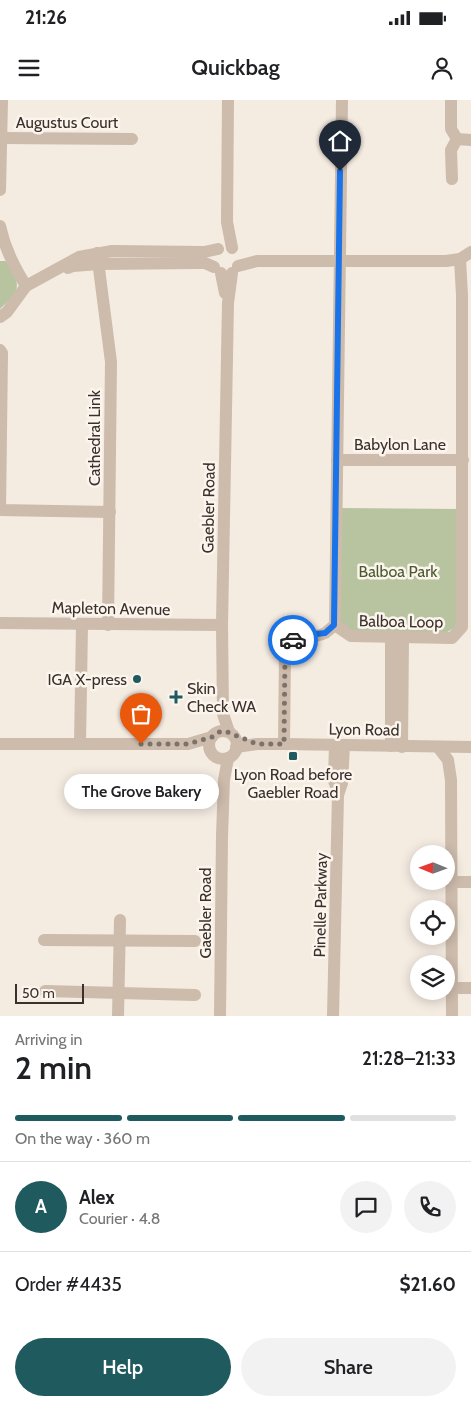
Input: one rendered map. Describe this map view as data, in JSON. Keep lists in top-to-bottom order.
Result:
{
  "streets": {
    "street": [
      "Augustus Court",
      "Cathedral Link",
      "Babylon Lane",
      "Gaebler Road",
      "Mapleton Avenue",
      "Balboa Loop",
      "Lyon Road",
      "Pinelle Parkway"
    ]
  },
  "crossings": [
    ["Cathedral Link", "Mapleton Avenue"],
    ["Babylon Lane", "Balboa Loop"],
    ["Gaebler Road", "Mapleton Avenue"],
    ["Gaebler Road", "Lyon Road"],
    ["Lyon Road", "Pinelle Parkway"]
  ],
  "parks": ["Balboa Park"],
  "places": {
    "other": ["IGA X-press", "The Grove Bakery"],
    "health": ["Skin Check WA"],
    "transit": ["Lyon Road before Gaebler Road"]
  },
  "scale_bar": "50 m",
  "north": "left",
  "page": {
    "status": "21:26",
    "header": "Quickbag",
    "bubble": "The Grove Bakery",
    "scale": "50 m",
    "heading": ["2 min", "Arriving in", "21:28–21:33"],
    "panel": [
      "Alex",
      "Courier · 4.8",
      "Order #4435",
      "$21.60"
    ],
    "bar": "On the way · 360 m",
    "round": "A",
    "buttons": ["Help", "Share"]
  }
}
